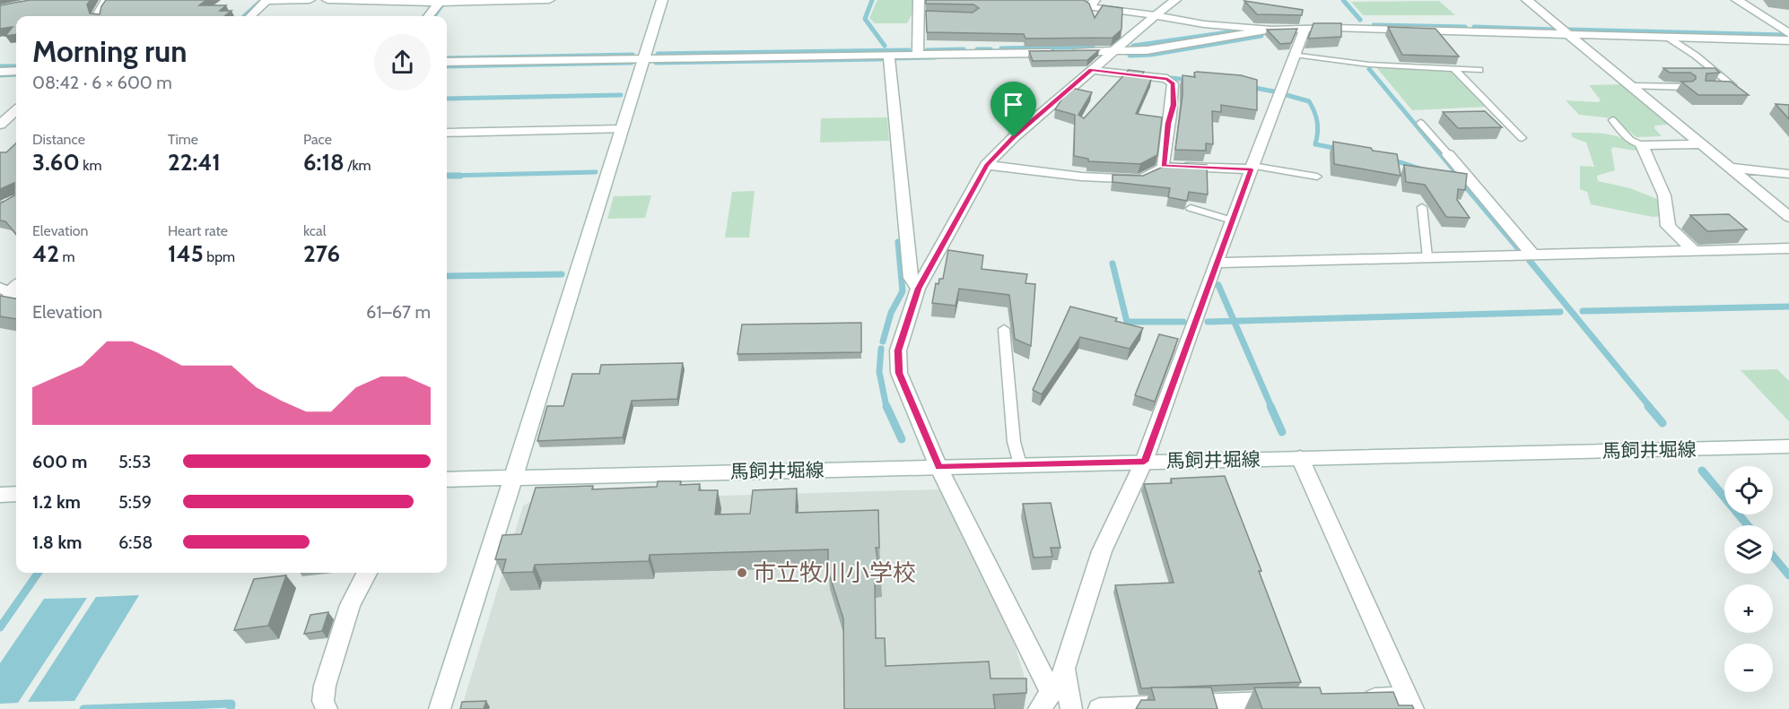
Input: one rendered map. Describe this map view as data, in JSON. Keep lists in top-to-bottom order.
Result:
{
  "streets": {
    "street": ["馬飼井堀線"]
  },
  "places": ["市立牧川小学校"],
  "page": {
    "heading": ["Morning run", "08:42 · 6 × 600 m"],
    "stats": [
      ["Distance", "3.60 km"],
      ["Time", "22:41"],
      ["Pace", "6:18 /km"],
      ["Elevation", "42 m"],
      ["Heart rate", "145 bpm"],
      ["kcal", "276"]
    ],
    "chart": ["Elevation", "61–67 m"],
    "list": [
      {
        "name": "600 m",
        "note": "5:53"
      },
      {
        "name": "1.2 km",
        "note": "5:59"
      },
      {
        "name": "1.8 km",
        "note": "6:58"
      }
    ],
    "map_buttons": ["+", "−"]
  }
}
